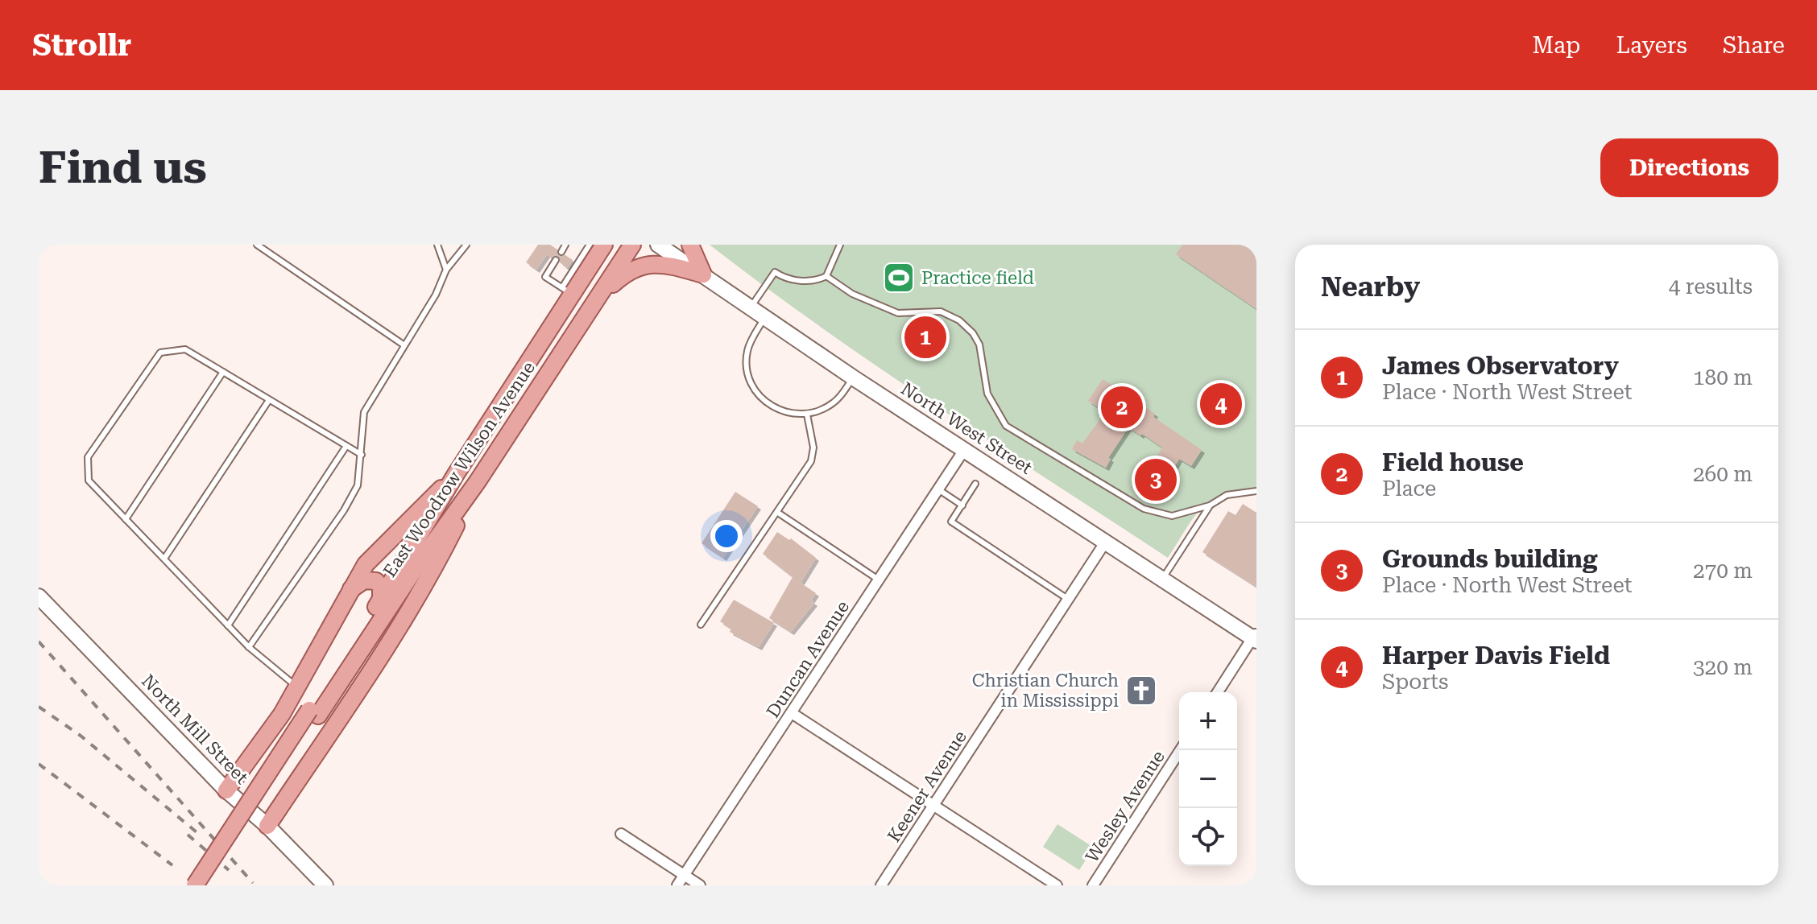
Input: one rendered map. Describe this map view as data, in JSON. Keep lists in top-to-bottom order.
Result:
{
  "streets": {
    "main road": ["East Woodrow Wilson Avenue"],
    "street": [
      "North West Street",
      "Duncan Avenue",
      "North Mill Street",
      "Keener Avenue",
      "Wesley Avenue"
    ]
  },
  "crossings": [
    ["North West Street", "Duncan Avenue"],
    ["North West Street", "Keener Avenue"]
  ],
  "places": {
    "sports": ["Practice field"],
    "church": ["Christian Church in Mississippi"]
  },
  "page": {
    "header": "Strollr",
    "nav": ["Map", "Layers", "Share"],
    "buttons": "Directions",
    "title": "Find us",
    "heading": ["Nearby", "4 results"],
    "pins": [
      "1",
      "4",
      "2",
      "3"
    ],
    "list": [
      {
        "mark": "1",
        "name": "James Observatory",
        "note": "Place · North West Street",
        "value": "180 m"
      },
      {
        "mark": "2",
        "name": "Field house",
        "note": "Place",
        "value": "260 m"
      },
      {
        "mark": "3",
        "name": "Grounds building",
        "note": "Place · North West Street",
        "value": "270 m"
      },
      {
        "mark": "4",
        "name": "Harper Davis Field",
        "note": "Sports",
        "value": "320 m"
      }
    ],
    "map_buttons": ["+", "−"]
  }
}
